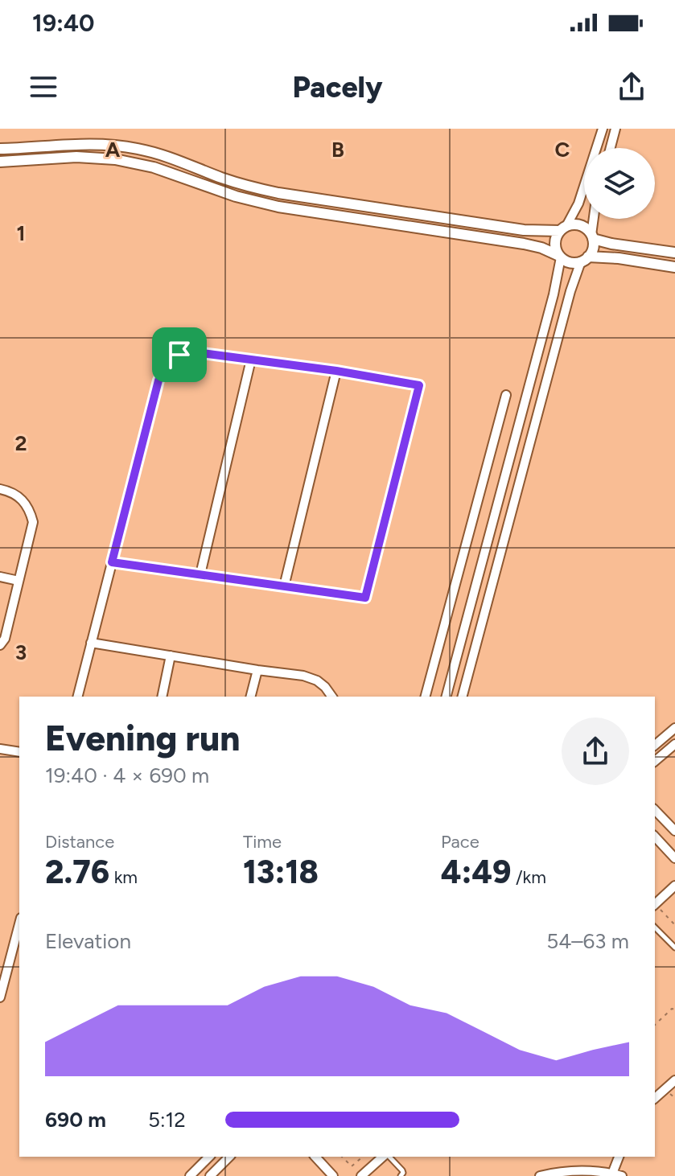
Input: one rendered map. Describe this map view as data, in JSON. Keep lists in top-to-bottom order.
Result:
{
  "page": {
    "status": "19:40",
    "header": "Pacely",
    "heading": ["Evening run", "19:40 · 4 × 690 m"],
    "stats": [
      ["Distance", "2.76 km"],
      ["Time", "13:18"],
      ["Pace", "4:49 /km"]
    ],
    "chart": ["Elevation", "54–63 m"],
    "list": [
      {
        "name": "690 m",
        "note": "5:12"
      }
    ]
  },
  "grid": {
    "columns": ["A", "B", "C"],
    "rows": ["1", "2", "3"]
  }
}
